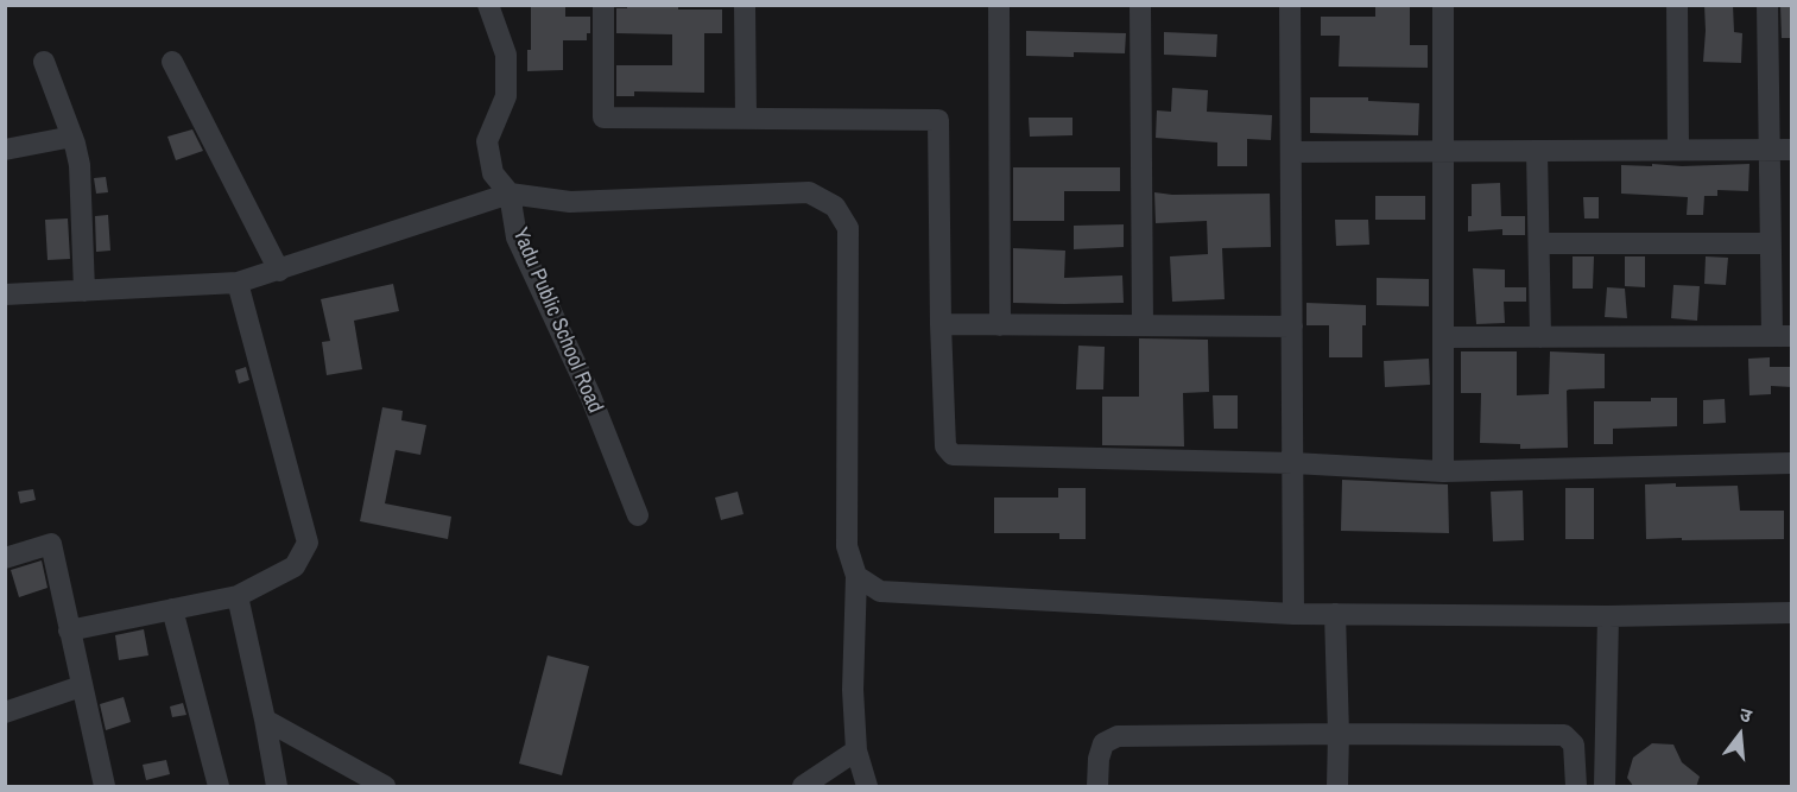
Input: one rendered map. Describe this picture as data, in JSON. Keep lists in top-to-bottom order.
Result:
{
  "streets": {
    "street": ["Yadu Public School Road"]
  },
  "north": "top"
}
